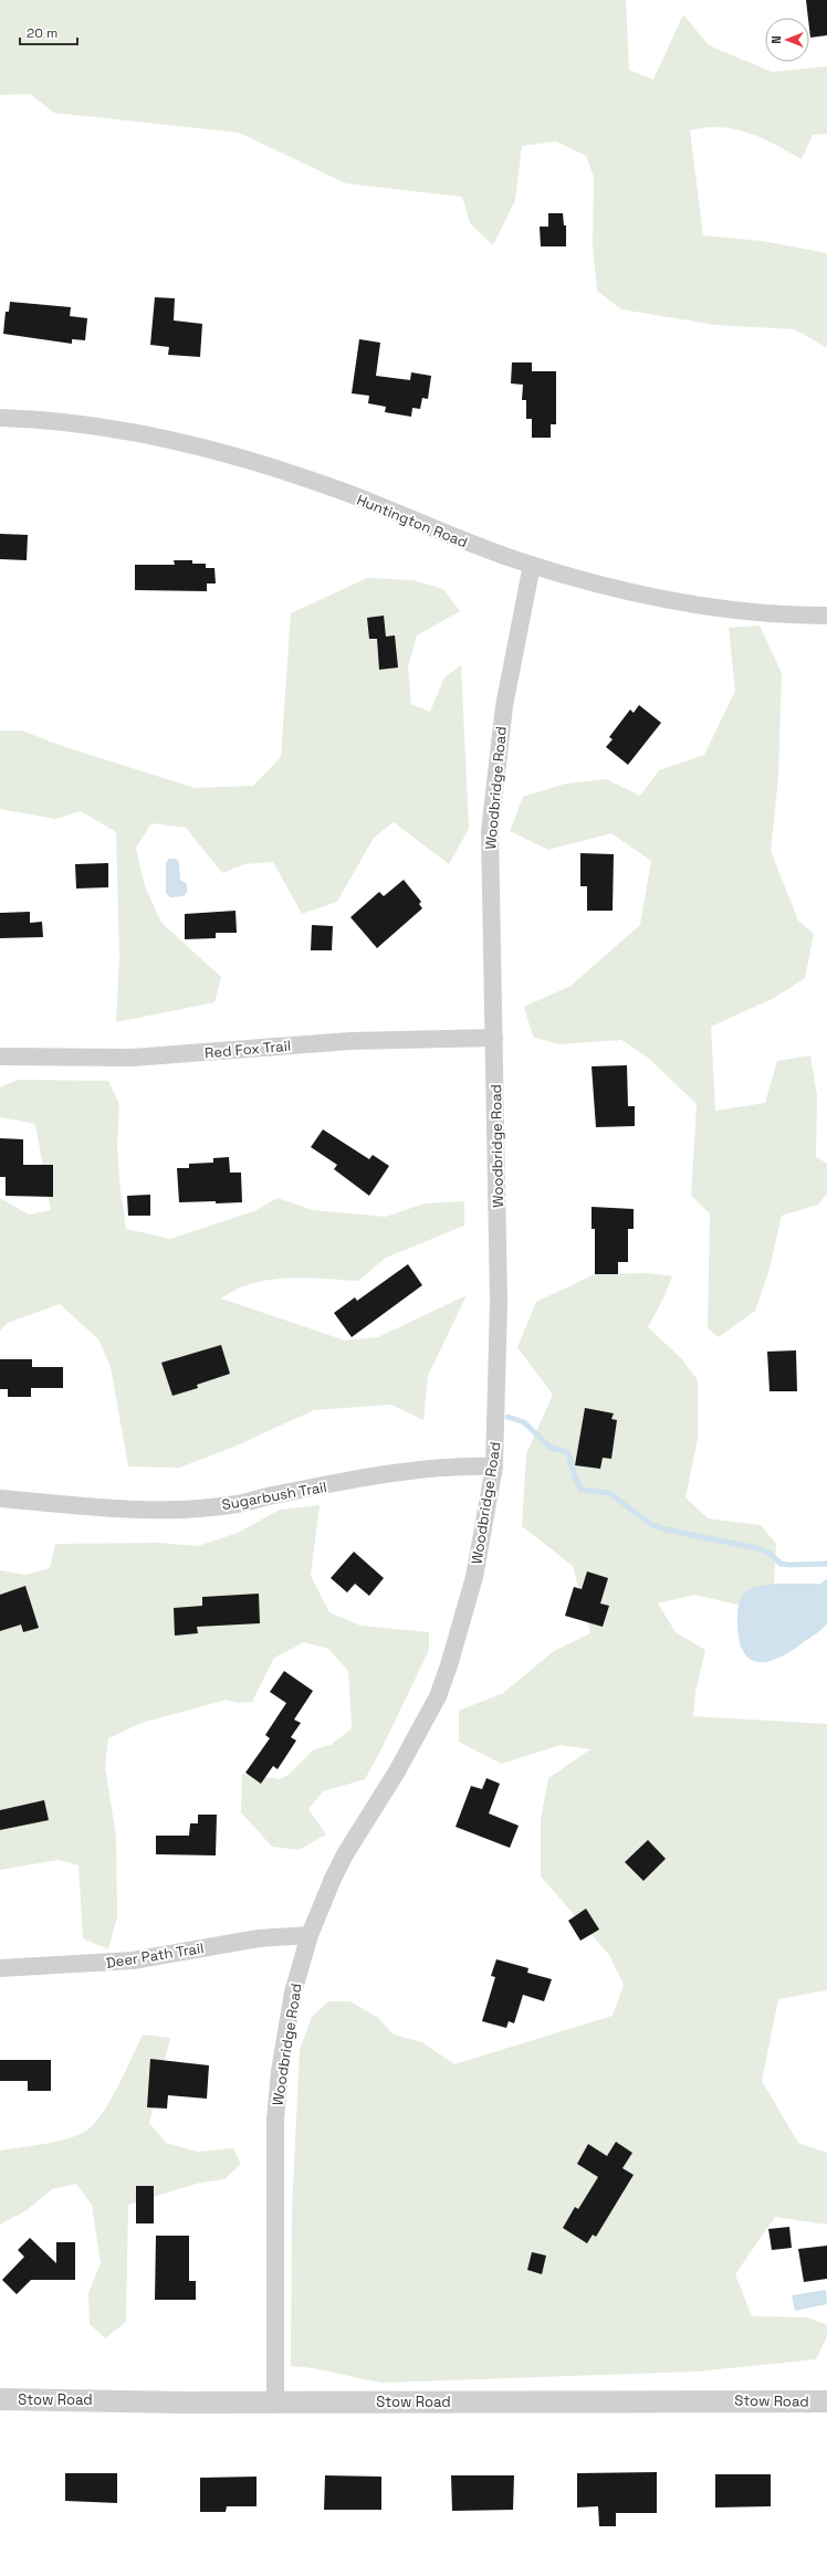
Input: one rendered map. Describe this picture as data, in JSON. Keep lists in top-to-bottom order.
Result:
{
  "streets": {
    "street": [
      "Huntington Road",
      "Woodbridge Road",
      "Red Fox Trail",
      "Sugarbush Trail",
      "Deer Path Trail",
      "Stow Road"
    ]
  },
  "crossings": [
    ["Huntington Road", "Woodbridge Road"],
    ["Woodbridge Road", "Red Fox Trail"],
    ["Woodbridge Road", "Sugarbush Trail"],
    ["Woodbridge Road", "Deer Path Trail"],
    ["Woodbridge Road", "Stow Road"]
  ],
  "scale_bar": "20 m",
  "north": "left"
}
